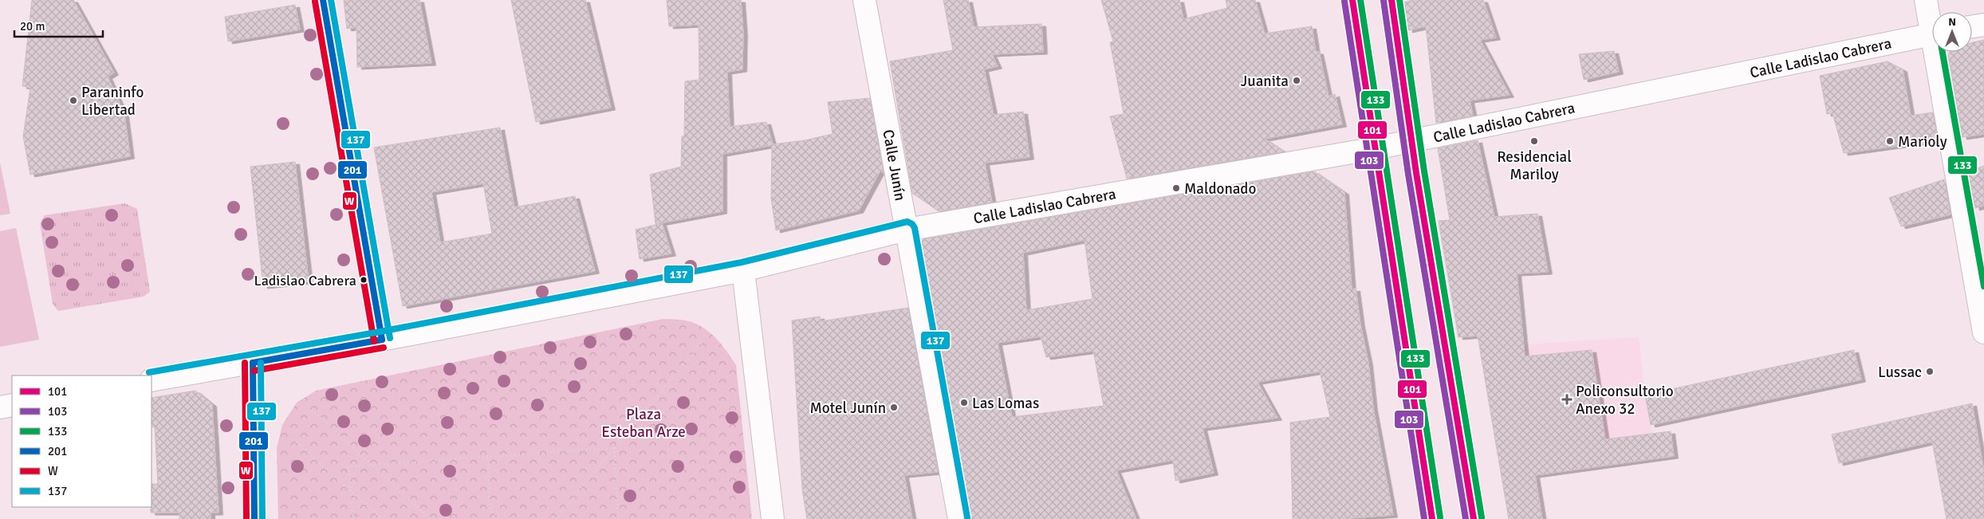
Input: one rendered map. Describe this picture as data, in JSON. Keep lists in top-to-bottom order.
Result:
{
  "streets": {
    "street": ["Calle Ladislao Cabrera", "Calle Junín"]
  },
  "crossings": [
    ["Calle Ladislao Cabrera", "Calle Junín"]
  ],
  "parks": ["Plaza Esteban Arze"],
  "places": {
    "other": [
      "Juanita",
      "Paraninfo Libertad",
      "Residencial Mariloy",
      "Marioly",
      "Maldonado",
      "Ladislao Cabrera",
      "Lussac",
      "Las Lomas",
      "Motel Junín"
    ],
    "health": ["Policonsultorio Anexo 32"]
  },
  "lines": [
    "transit line 101",
    "transit line 133",
    "transit line 201",
    "transit line 137",
    "transit line 103",
    "transit line W"
  ],
  "legend": [
    "101",
    "103",
    "133",
    "201",
    "W",
    "137"
  ],
  "scale_bar": "20 m",
  "north": "top"
}
